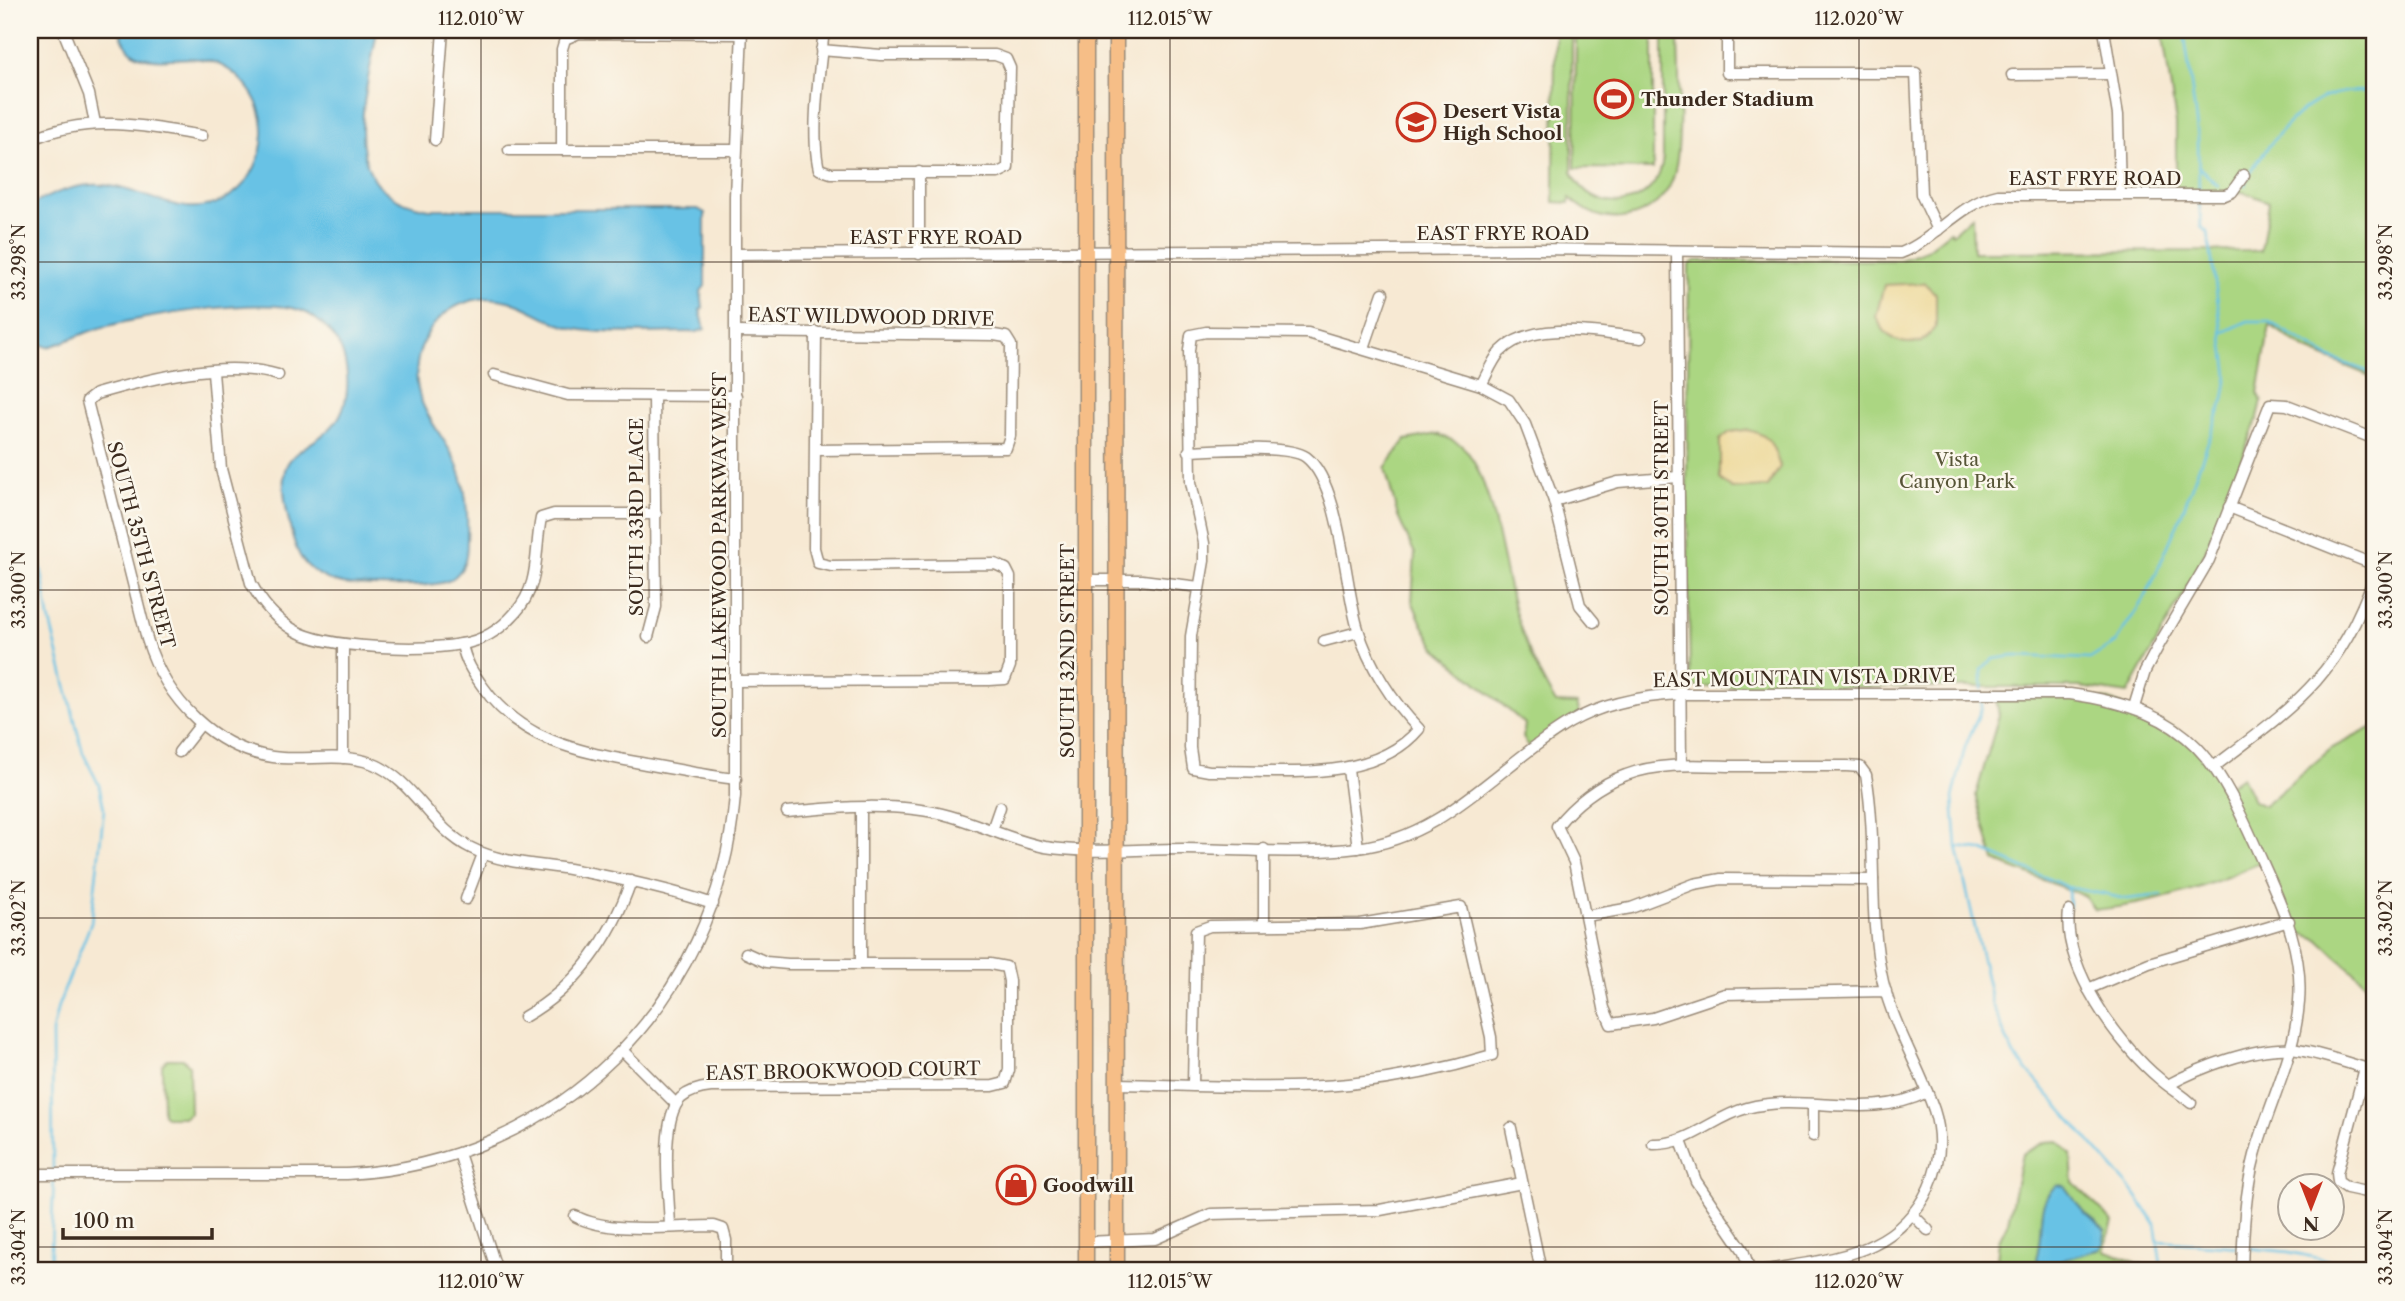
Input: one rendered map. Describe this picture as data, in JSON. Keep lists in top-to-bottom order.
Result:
{
  "streets": {
    "main road": ["SOUTH 32ND STREET"],
    "street": [
      "EAST FRYE ROAD",
      "EAST WILDWOOD DRIVE",
      "SOUTH 30TH STREET",
      "SOUTH 33RD PLACE",
      "SOUTH 35TH STREET",
      "SOUTH LAKEWOOD PARKWAY WEST",
      "EAST MOUNTAIN VISTA DRIVE",
      "EAST BROOKWOOD COURT"
    ]
  },
  "crossings": [
    ["EAST FRYE ROAD", "SOUTH 30TH STREET"],
    ["EAST FRYE ROAD", "SOUTH LAKEWOOD PARKWAY WEST"],
    ["EAST FRYE ROAD", "SOUTH 32ND STREET"],
    ["EAST WILDWOOD DRIVE", "SOUTH LAKEWOOD PARKWAY WEST"],
    ["SOUTH 30TH STREET", "EAST MOUNTAIN VISTA DRIVE"],
    ["SOUTH 35TH STREET", "SOUTH LAKEWOOD PARKWAY WEST"],
    ["SOUTH 32ND STREET", "EAST MOUNTAIN VISTA DRIVE"]
  ],
  "parks": ["Vista Canyon Park"],
  "places": {
    "sports": ["Thunder Stadium"],
    "school or university": ["Desert Vista High School"],
    "shop": ["Goodwill"]
  },
  "scale_bar": "100 m",
  "north": "bottom",
  "coordinates": [
    "112.010°W",
    "112.015°W",
    "112.020°W",
    "33.298°N",
    "33.300°N",
    "33.302°N",
    "33.304°N"
  ]
}
